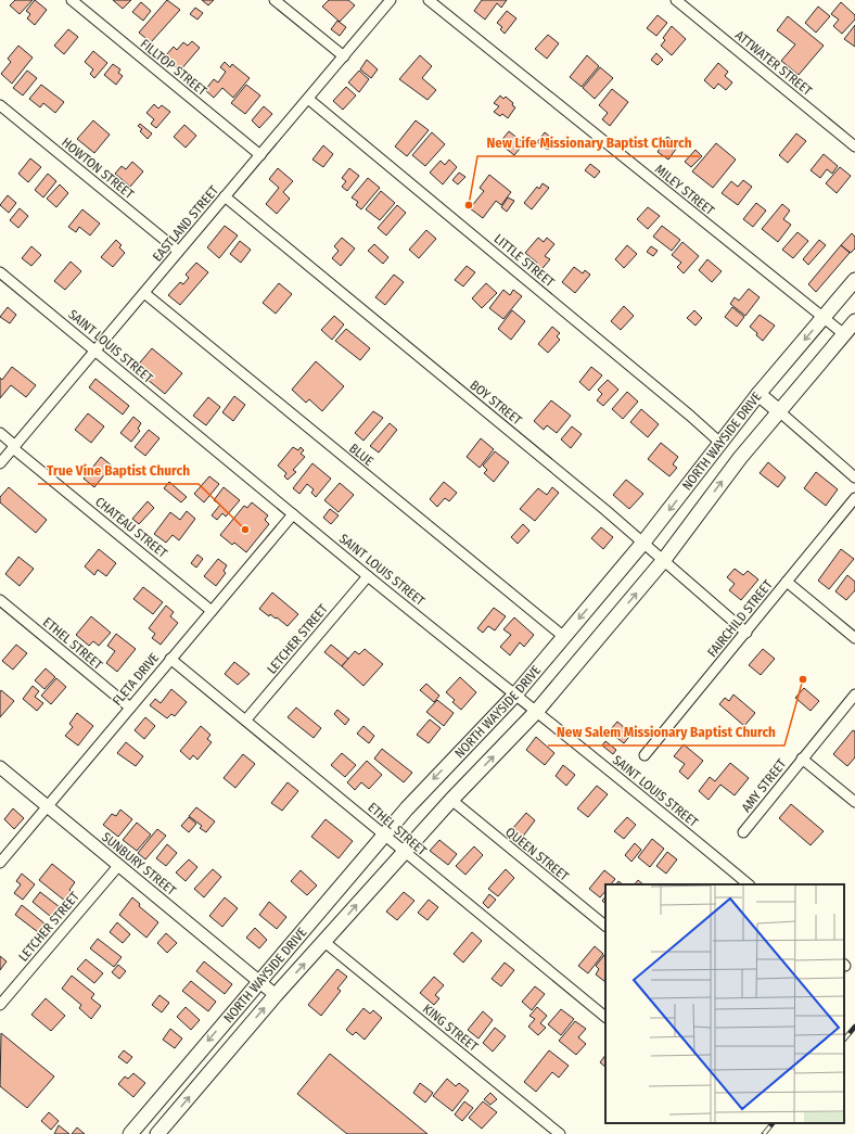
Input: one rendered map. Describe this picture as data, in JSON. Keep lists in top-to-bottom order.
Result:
{
  "streets": {
    "main road": ["NORTH WAYSIDE DRIVE"],
    "street": [
      "ATTWATER STREET",
      "FILLTOP STREET",
      "HOWTON STREET",
      "MILEY STREET",
      "EASTLAND STREET",
      "LITTLE STREET",
      "SAINT LOUIS STREET",
      "BOY STREET",
      "BLUE",
      "CHATEAU STREET",
      "FAIRCHILD STREET",
      "LETCHER STREET",
      "ETHEL STREET",
      "FLETA DRIVE",
      "AMY STREET",
      "QUEEN STREET",
      "SUNBURY STREET",
      "KING STREET"
    ]
  },
  "crossings": [
    ["FILLTOP STREET", "EASTLAND STREET"],
    ["HOWTON STREET", "EASTLAND STREET"],
    ["MILEY STREET", "NORTH WAYSIDE DRIVE"],
    ["EASTLAND STREET", "LITTLE STREET"],
    ["EASTLAND STREET", "SAINT LOUIS STREET"],
    ["EASTLAND STREET", "BOY STREET"],
    ["EASTLAND STREET", "BLUE"],
    ["EASTLAND STREET", "CHATEAU STREET"],
    ["LITTLE STREET", "NORTH WAYSIDE DRIVE"],
    ["SAINT LOUIS STREET", "NORTH WAYSIDE DRIVE"],
    ["SAINT LOUIS STREET", "LETCHER STREET"],
    ["SAINT LOUIS STREET", "FLETA DRIVE"],
    ["BOY STREET", "NORTH WAYSIDE DRIVE"],
    ["BOY STREET", "FAIRCHILD STREET"],
    ["NORTH WAYSIDE DRIVE", "BLUE"],
    ["NORTH WAYSIDE DRIVE", "ETHEL STREET"],
    ["NORTH WAYSIDE DRIVE", "QUEEN STREET"],
    ["NORTH WAYSIDE DRIVE", "SUNBURY STREET"],
    ["NORTH WAYSIDE DRIVE", "KING STREET"],
    ["CHATEAU STREET", "FLETA DRIVE"],
    ["LETCHER STREET", "ETHEL STREET"],
    ["LETCHER STREET", "SUNBURY STREET"],
    ["ETHEL STREET", "FLETA DRIVE"],
    ["FLETA DRIVE", "SUNBURY STREET"]
  ],
  "places": ["New Life Missionary Baptist Church", "True Vine Baptist Church", "New Salem Missionary Baptist Church"]
}
